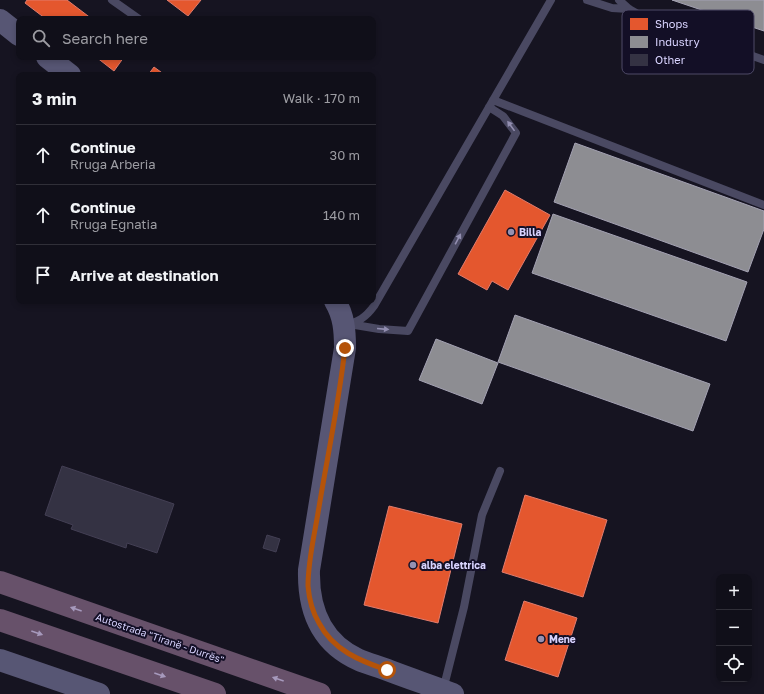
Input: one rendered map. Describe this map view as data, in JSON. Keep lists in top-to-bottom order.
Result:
{
  "streets": {
    "highway": ["Autostrada \"Tiranë - Durrës\""]
  },
  "places": ["Billa", "alba elettrica", "Mene"],
  "legend": ["Shops", "Industry", "Other"],
  "page": {
    "search": "Search here",
    "heading": ["3 min", "Walk · 170 m"],
    "list": [
      ["Continue", "Rruga Arberia", "30 m"],
      ["Continue", "Rruga Egnatia", "140 m"],
      "Arrive at destination"
    ],
    "map_buttons": ["+", "−"]
  }
}
